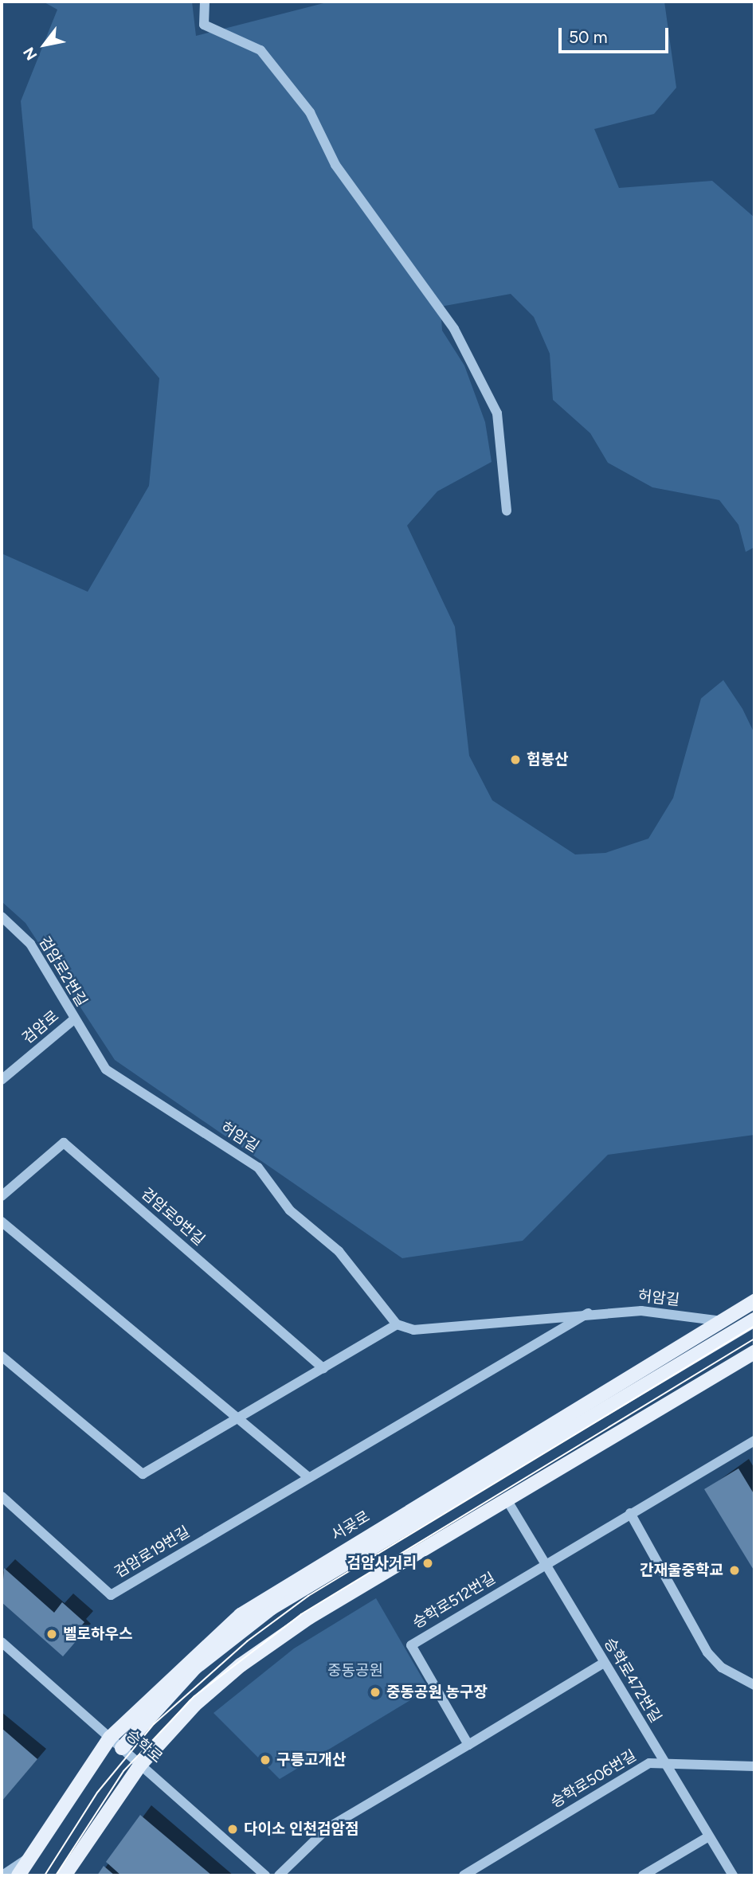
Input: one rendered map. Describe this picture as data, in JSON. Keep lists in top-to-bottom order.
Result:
{
  "streets": {
    "main road": ["서곶로"],
    "street": [
      "검암로2번길",
      "검암로",
      "허암길",
      "검암로9번길",
      "검암로19번길",
      "승학로512번길",
      "승학로472번길",
      "승학로",
      "승학로506번길"
    ]
  },
  "crossings": [
    ["검암로2번길", "검암로"],
    ["검암로2번길", "허암길"],
    ["검암로", "허암길"],
    ["허암길", "서곶로"],
    ["허암길", "검암로19번길"],
    ["서곶로", "승학로"],
    ["승학로512번길", "승학로472번길"],
    ["승학로472번길", "승학로506번길"]
  ],
  "parks": ["중동공원"],
  "places": [
    "험봉산",
    "검암사거리",
    "간재울중학교",
    "벨로하우스",
    "중동공원 농구장",
    "구릉고개산",
    "다이소 인천검암점"
  ],
  "scale_bar": "50 m",
  "north": "bottom left"
}
